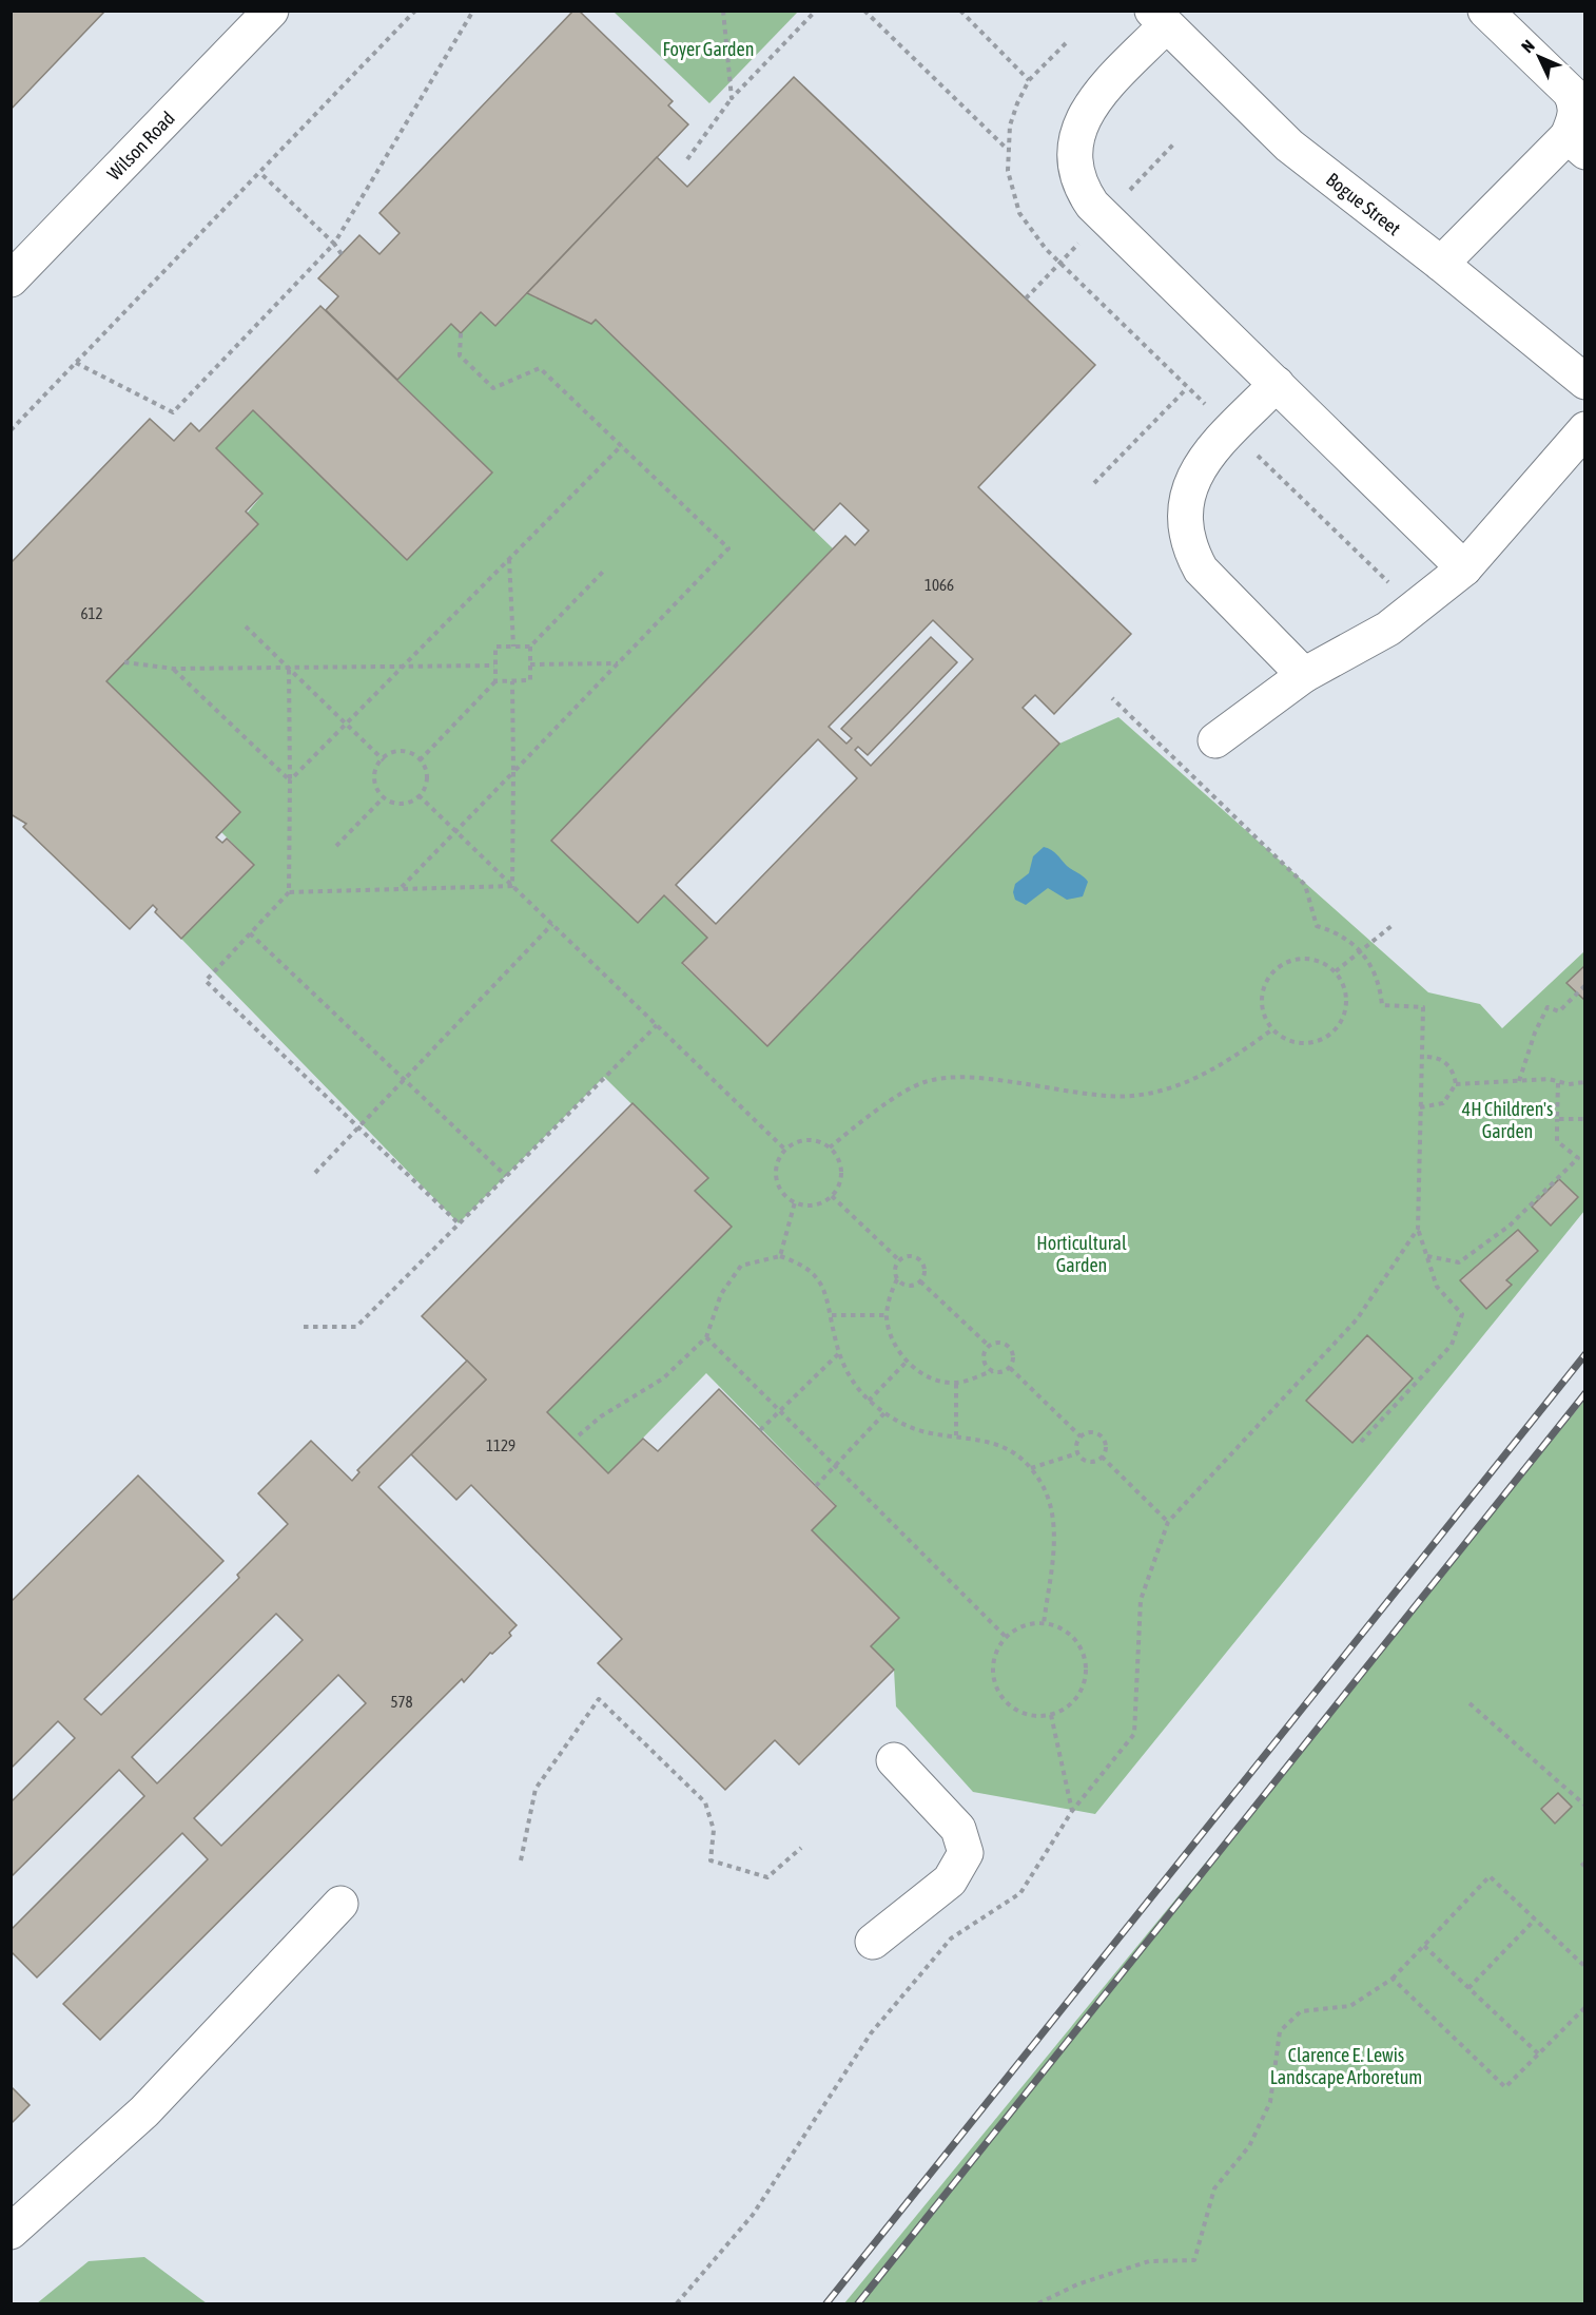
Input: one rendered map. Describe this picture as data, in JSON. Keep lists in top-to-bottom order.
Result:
{
  "streets": {
    "street": ["Wilson Road", "Bogue Street"]
  },
  "parks": [
    "Foyer Garden",
    "4H Children's Garden",
    "Horticultural Garden",
    "Clarence E. Lewis Landscape Arboretum"
  ],
  "house_numbers": [
    "1066",
    "612",
    "1129",
    "578"
  ],
  "north": "top left"
}
